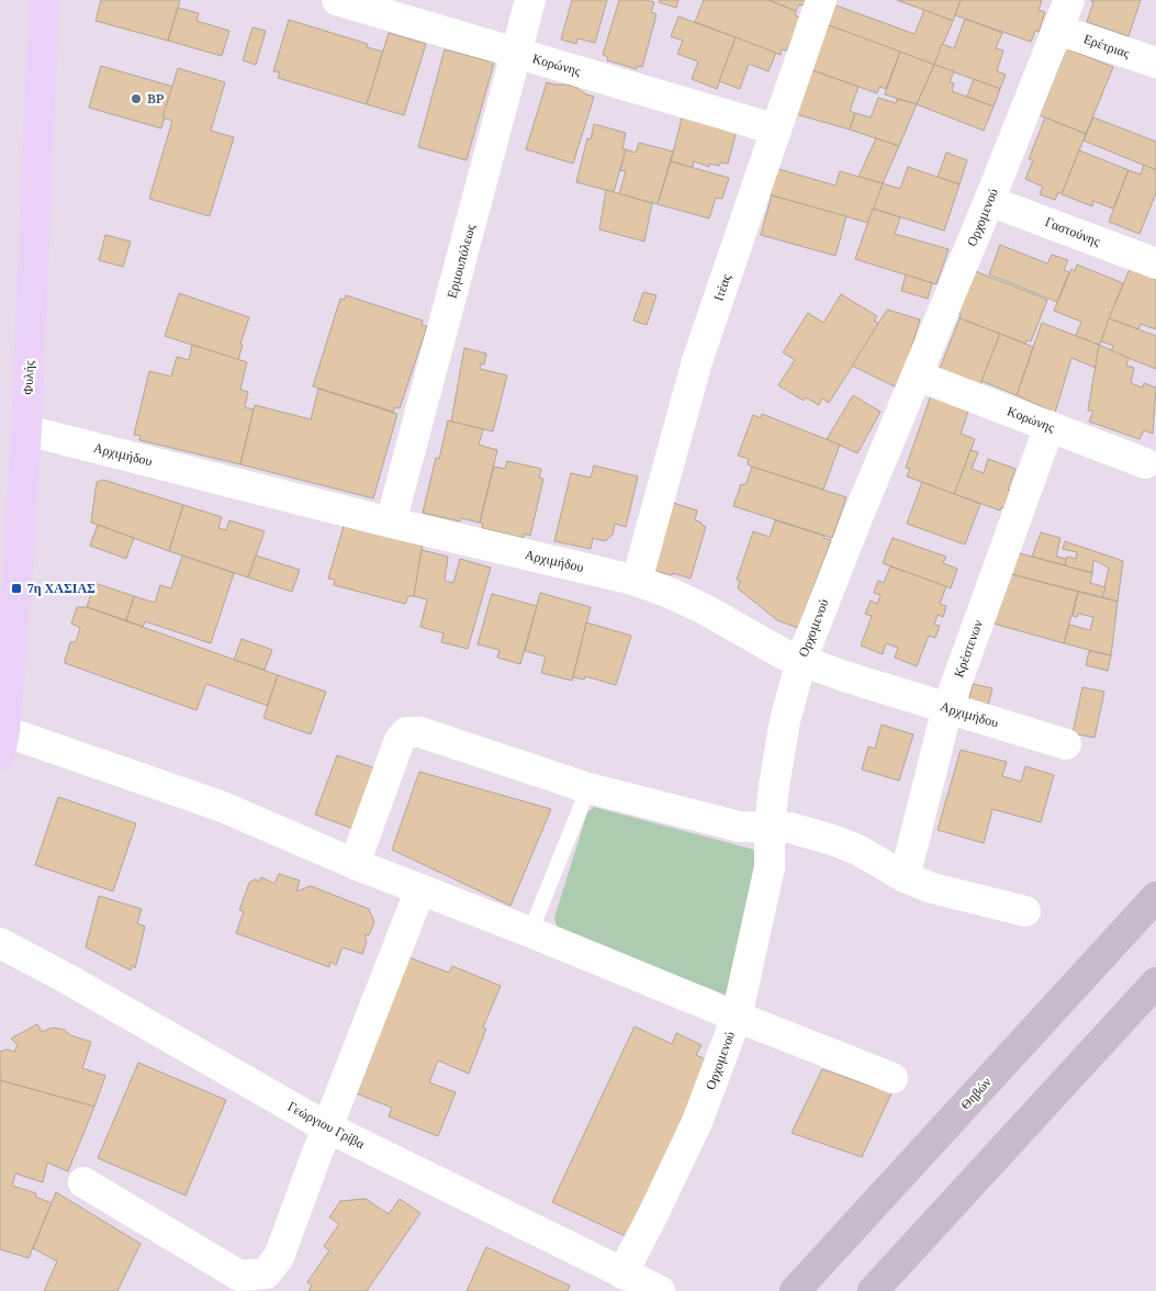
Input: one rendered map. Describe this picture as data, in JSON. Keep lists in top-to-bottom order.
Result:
{
  "streets": {
    "main road": ["Φυλής", "Θηβών"],
    "street": [
      "Ερέτριας",
      "Κορώνης",
      "Ορχομενού",
      "Γαστούνης",
      "Ερμουπόλεως",
      "Ιτέας",
      "Αρχιμήδου",
      "Κρέστενων",
      "Γεώργιου Γρίβα"
    ]
  },
  "crossings": [
    ["Ερέτριας", "Ορχομενού"],
    ["Κορώνης", "Ορχομενού"],
    ["Κορώνης", "Ερμουπόλεως"],
    ["Κορώνης", "Ιτέας"],
    ["Κορώνης", "Κρέστενων"],
    ["Ορχομενού", "Γαστούνης"],
    ["Ορχομενού", "Αρχιμήδου"],
    ["Ορχομενού", "Γεώργιου Γρίβα"],
    ["Ερμουπόλεως", "Αρχιμήδου"],
    ["Ιτέας", "Αρχιμήδου"],
    ["Φυλής", "Αρχιμήδου"],
    ["Αρχιμήδου", "Κρέστενων"]
  ],
  "places": {
    "other": ["BP"],
    "transit": ["7η ΧΑΣΙΑΣ"]
  }
}
